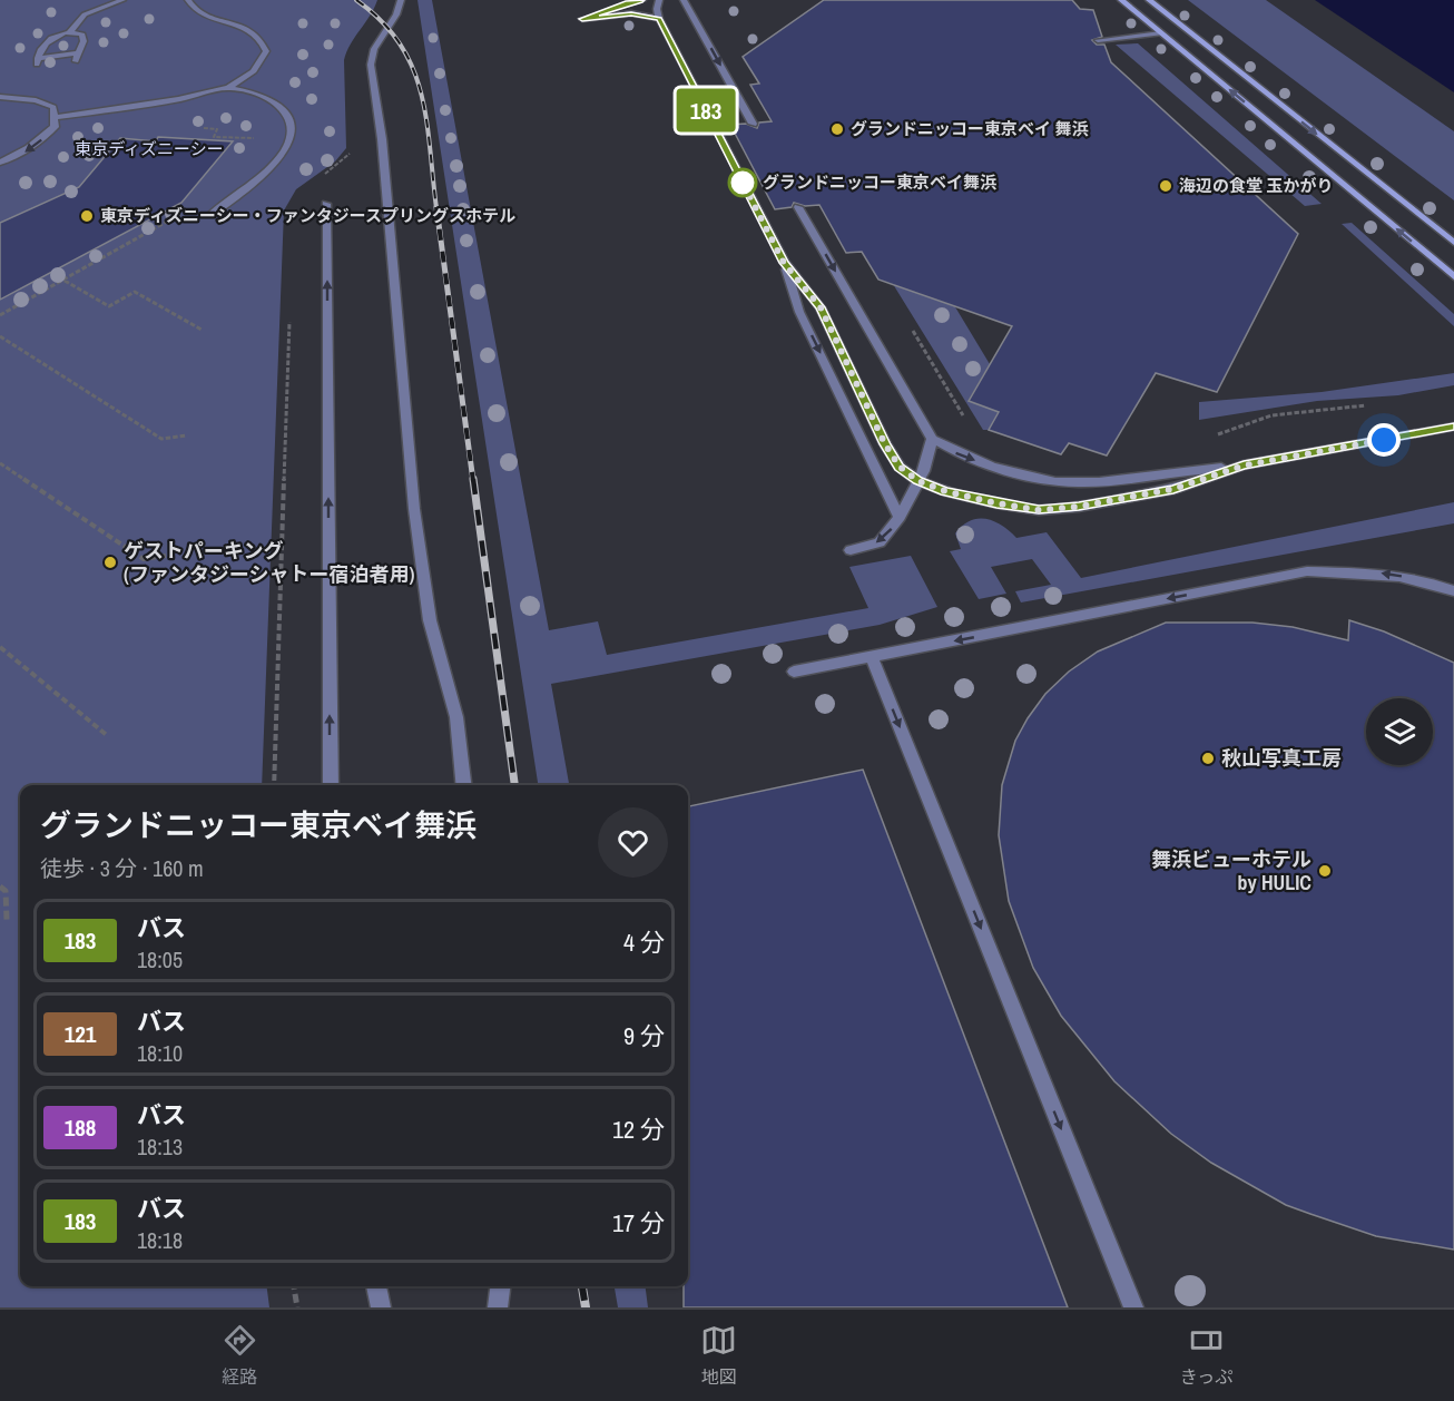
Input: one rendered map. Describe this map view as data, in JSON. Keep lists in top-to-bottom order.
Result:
{
  "parks": ["東京ディズニーシー"],
  "places": [
    "グランドニッコー東京ベイ 舞浜",
    "グランドニッコー東京ベイ舞浜",
    "海辺の食堂 玉かがり",
    "東京ディズニーシー・ファンタジースプリングスホテル",
    "ゲストパーキング (ファンタジーシャトー宿泊者用)",
    "秋山写真工房",
    "舞浜ビューホテル by HULIC"
  ],
  "lines": ["bus line 183"],
  "page": {
    "on_map": "183",
    "heading": ["グランドニッコー東京ベイ舞浜", "徒歩 · 3 分 · 160 m"],
    "list": [
      {
        "mark": "183",
        "name": "バス",
        "note": "18:05",
        "value": "4 分"
      },
      {
        "mark": "121",
        "name": "バス",
        "note": "18:10",
        "value": "9 分"
      },
      {
        "mark": "188",
        "name": "バス",
        "note": "18:13",
        "value": "12 分"
      },
      {
        "mark": "183",
        "name": "バス",
        "note": "18:18",
        "value": "17 分"
      }
    ],
    "tabs": ["経路", "地図", "きっぷ"]
  }
}
